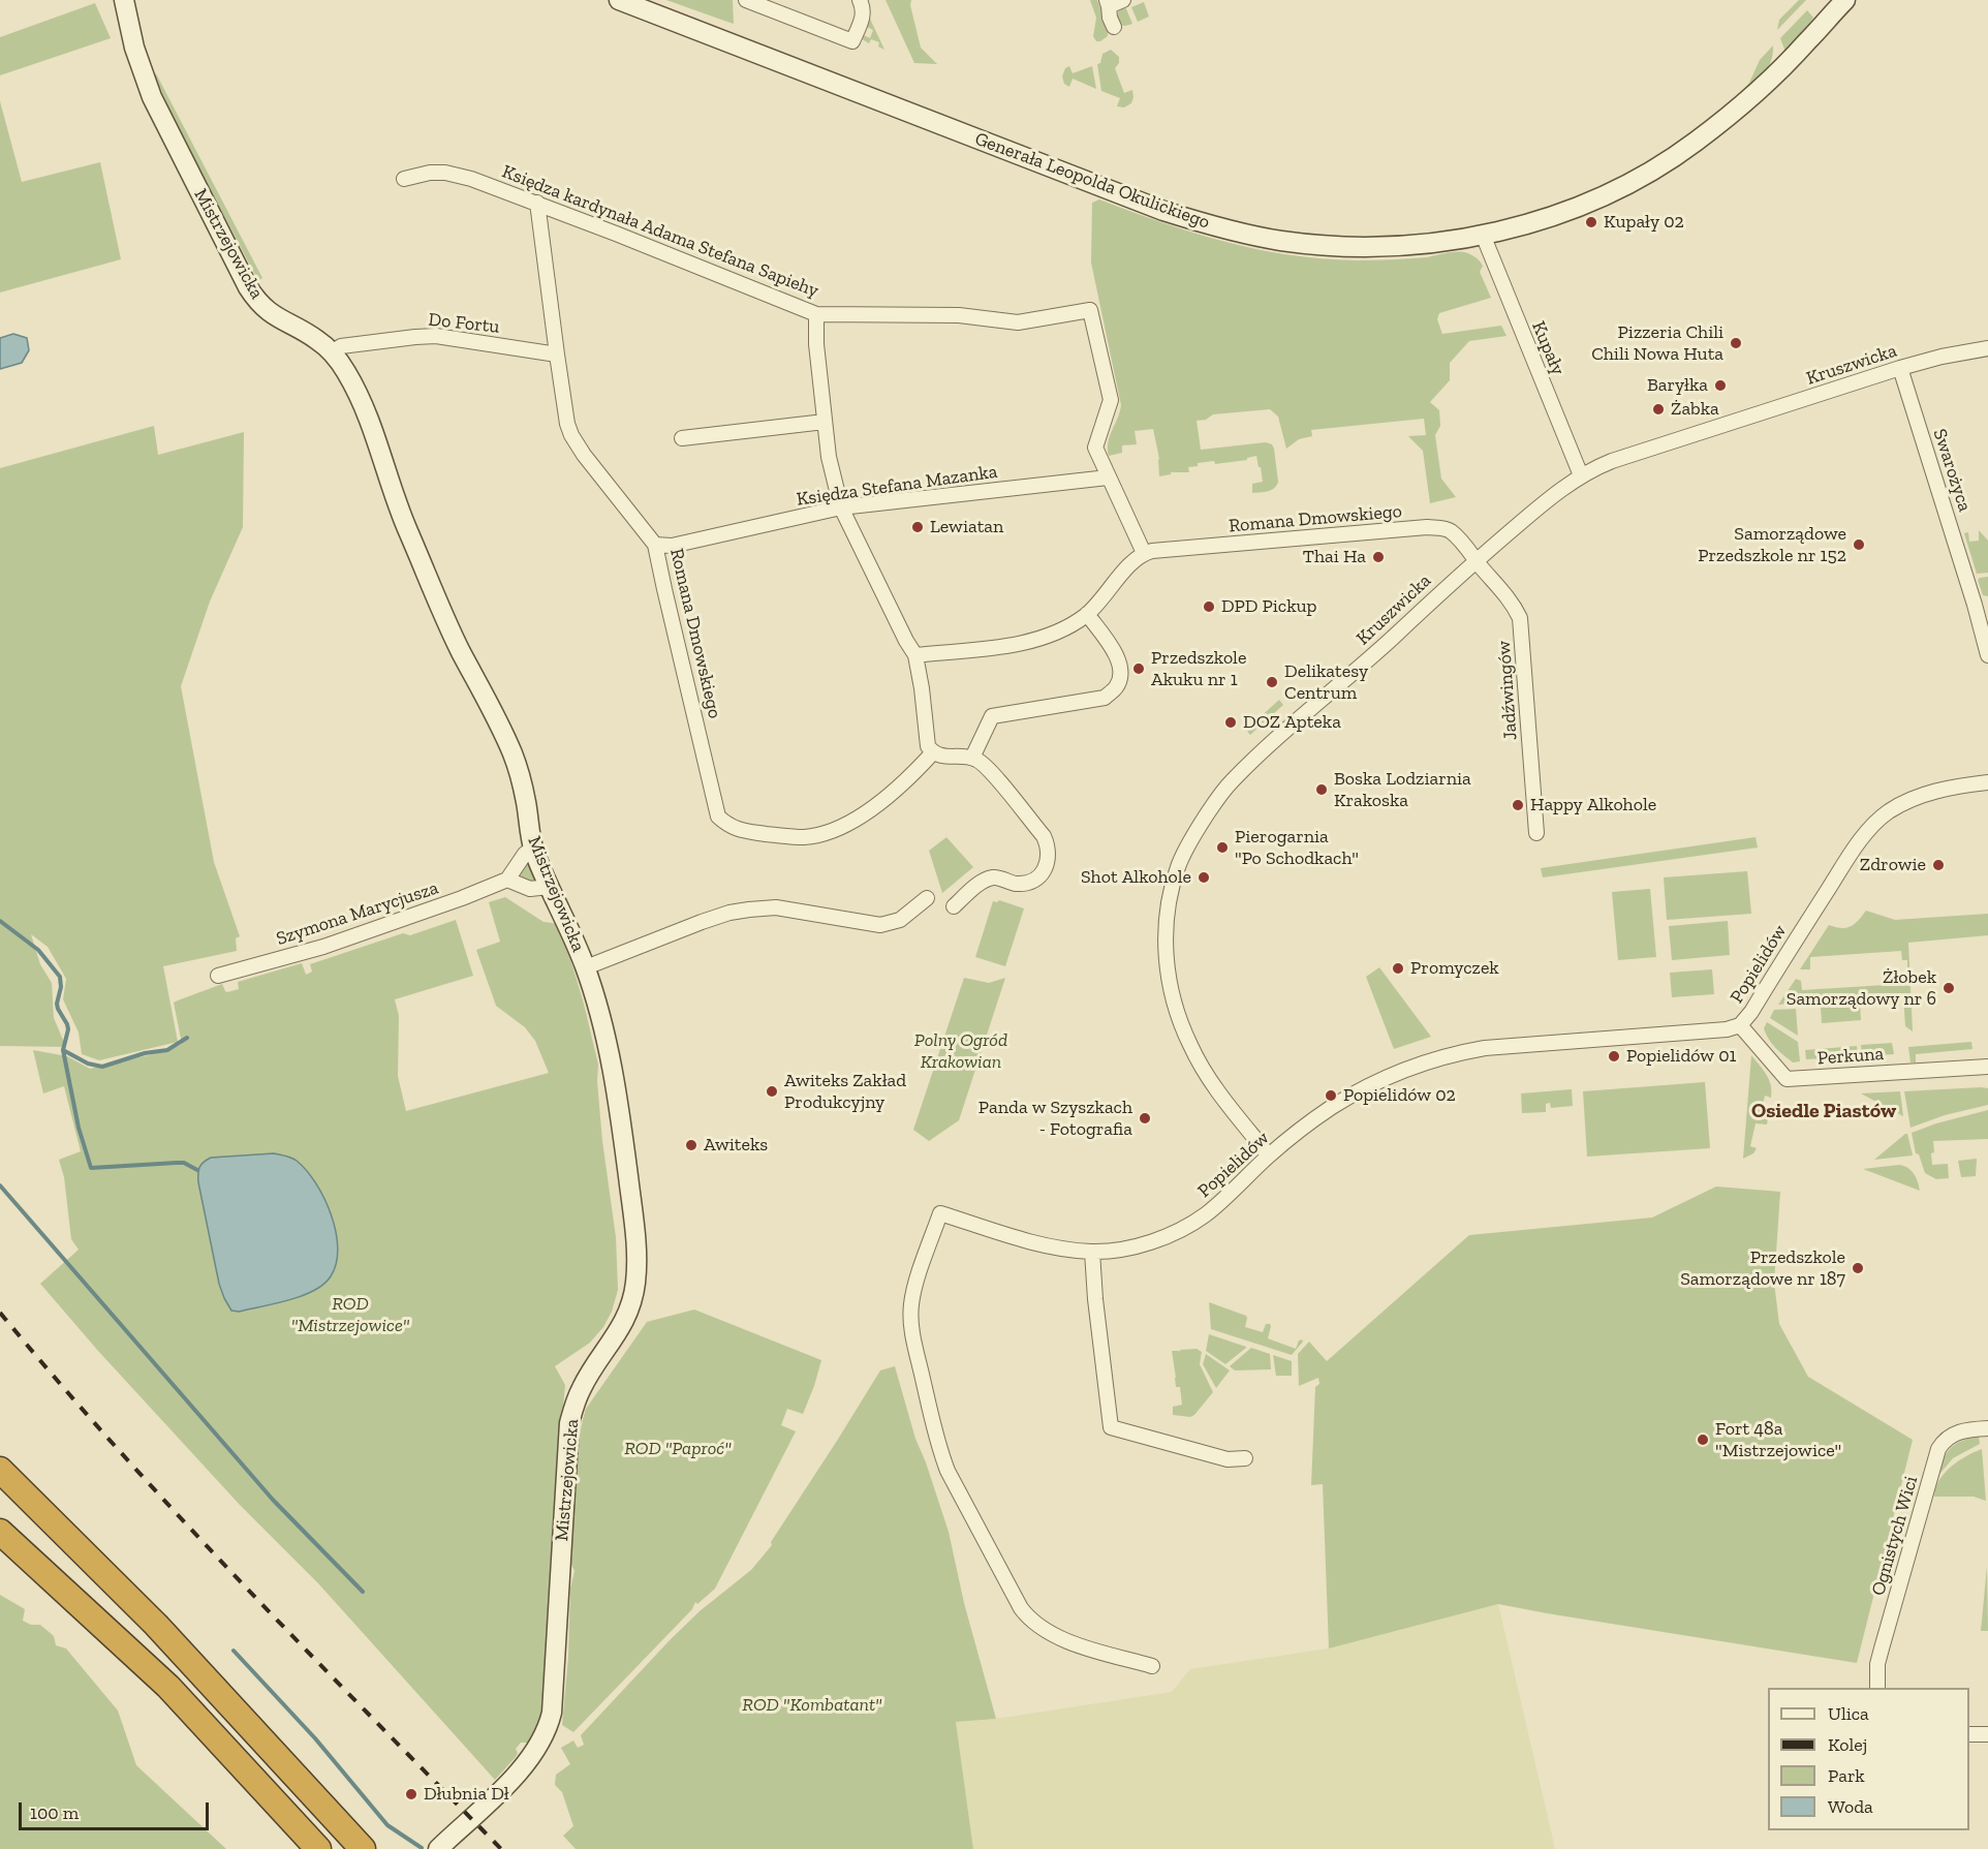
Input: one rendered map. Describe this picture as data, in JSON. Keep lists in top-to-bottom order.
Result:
{
  "streets": {
    "street": [
      "Generała Leopolda Okulickiego",
      "Księdza kardynała Adama Stefana Sapiehy",
      "Mistrzejowicka",
      "Do Fortu",
      "Kupały",
      "Kruszwicka",
      "Swarożyca",
      "Księdza Stefana Mazanka",
      "Romana Dmowskiego",
      "Jadźwingów",
      "Szymona Marycjusza",
      "Popielidów",
      "Perkuna",
      "Ognistych Wici"
    ]
  },
  "crossings": [
    ["Generała Leopolda Okulickiego", "Kupały"],
    ["Księdza kardynała Adama Stefana Sapiehy", "Księdza Stefana Mazanka"],
    ["Księdza kardynała Adama Stefana Sapiehy", "Romana Dmowskiego"],
    ["Mistrzejowicka", "Do Fortu"],
    ["Do Fortu", "Romana Dmowskiego"],
    ["Kupały", "Kruszwicka"],
    ["Kruszwicka", "Swarożyca"],
    ["Kruszwicka", "Romana Dmowskiego"],
    ["Kruszwicka", "Jadźwingów"],
    ["Kruszwicka", "Popielidów"],
    ["Księdza Stefana Mazanka", "Romana Dmowskiego"],
    ["Romana Dmowskiego", "Jadźwingów"],
    ["Popielidów", "Perkuna"]
  ],
  "districts": ["Osiedle Piastów"],
  "parks": [
    "Polny Ogród Krakowian",
    "ROD \"Mistrzejowice\"",
    "ROD \"Paproć\"",
    "ROD \"Kombatant\""
  ],
  "places": [
    "Kupały 02",
    "Pizzeria Chili Chili Nowa Huta",
    "Baryłka",
    "Żabka",
    "Lewiatan",
    "Samorządowe Przedszkole nr 152",
    "Thai Ha",
    "DPD Pickup",
    "Przedszkole Akuku nr 1",
    "Delikatesy Centrum",
    "DOZ Apteka",
    "Boska Lodziarnia Krakoska",
    "Happy Alkohole",
    "Pierogarnia \"Po Schodkach\"",
    "Zdrowie",
    "Shot Alkohole",
    "Promyczek",
    "Żłobek Samorządowy nr 6",
    "Popielidów 01",
    "Awiteks Zakład Produkcyjny",
    "Popielidów 02",
    "Panda w Szyszkach - Fotografia",
    "Awiteks",
    "Przedszkole Samorządowe nr 187",
    "Fort 48a \"Mistrzejowice\"",
    "Dłubnia Dł"
  ],
  "legend": [
    "Ulica",
    "Kolej",
    "Park",
    "Woda"
  ],
  "scale_bar": "100 m"
}
